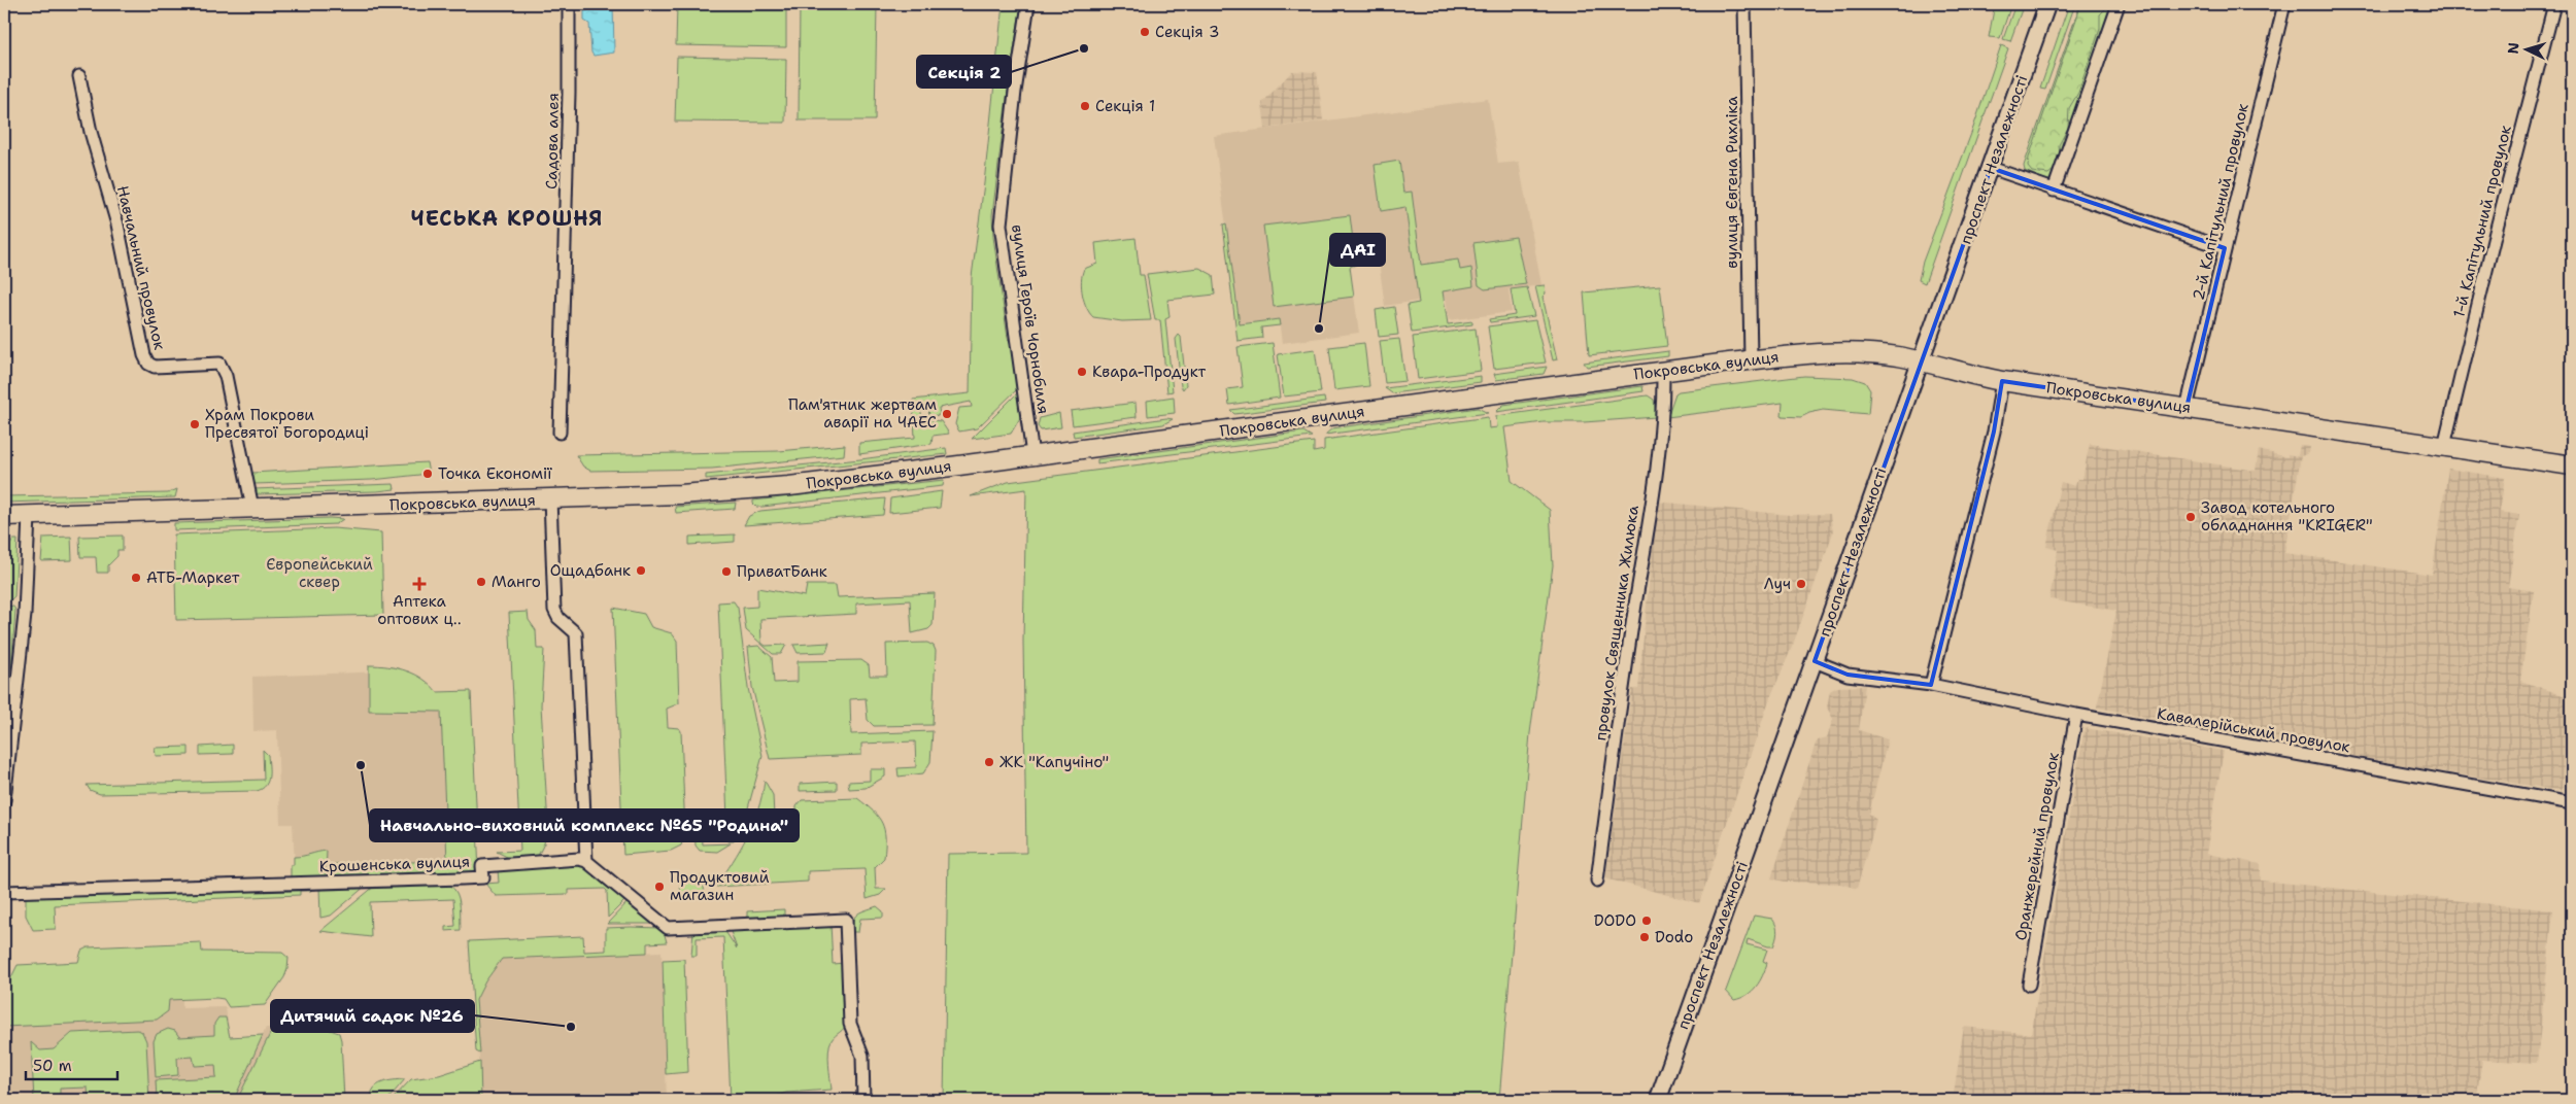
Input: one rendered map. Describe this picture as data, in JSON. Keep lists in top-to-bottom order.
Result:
{
  "streets": {
    "highway": ["Покровська вулиця"],
    "main road": ["проспект Незалежності"],
    "street": [
      "Садова алея",
      "вулиця Євгена Рихліка",
      "2-й Капітульний провулок",
      "1-й Капітульний провулок",
      "Навчальний провулок",
      "вулиця Героїв Чорнобиля",
      "провулок Священника Жилюка",
      "Кавалерійський провулок",
      "Оранжерейний провулок",
      "Крошенська вулиця"
    ]
  },
  "crossings": [
    ["проспект Незалежності", "Покровська вулиця"],
    ["проспект Незалежності", "Кавалерійський провулок"],
    ["вулиця Євгена Рихліка", "Покровська вулиця"],
    ["2-й Капітульний провулок", "Покровська вулиця"],
    ["1-й Капітульний провулок", "Покровська вулиця"],
    ["Навчальний провулок", "Покровська вулиця"],
    ["вулиця Героїв Чорнобиля", "Покровська вулиця"],
    ["Покровська вулиця", "провулок Священника Жилюка"],
    ["Кавалерійський провулок", "Оранжерейний провулок"]
  ],
  "districts": ["ЧЕСЬКА КРОШНЯ"],
  "parks": ["Європейський сквер"],
  "places": {
    "other": [
      "Секція 3",
      "Секція 2",
      "Секція 1",
      "ДАІ",
      "Квара-Продукт",
      "Пам'ятник жертвам аварії на ЧАЕС",
      "Храм Покрови Пресвятої Богородиці",
      "Точка Економії",
      "Завод котельного обладнання \"KRIGER\"",
      "Ощадбанк",
      "ПриватБанк",
      "АТБ-Маркет",
      "Манго",
      "Луч",
      "ЖК \"Капучіно\"",
      "Навчально-виховний комплекс №65 \"Родина\"",
      "Продуктовий магазин",
      "DODO",
      "Dodo",
      "Дитячий садок №26"
    ],
    "health": ["Аптека оптових ц‥"]
  },
  "scale_bar": "50 m",
  "north": "left"
}
